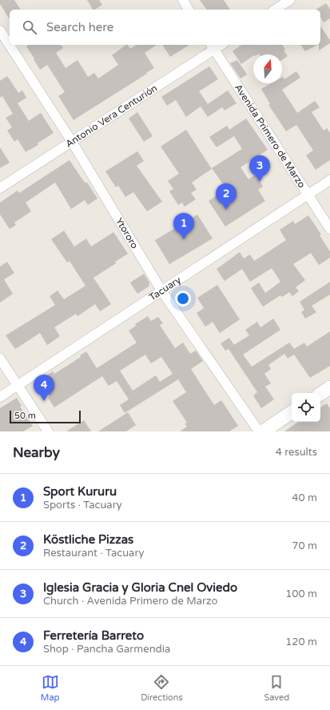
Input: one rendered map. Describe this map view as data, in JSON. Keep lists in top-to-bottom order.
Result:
{
  "streets": {
    "street": [
      "Antonio Vera Centurión",
      "Avenida Primero de Marzo",
      "Ytororo",
      "Tacuary"
    ]
  },
  "crossings": [
    ["Antonio Vera Centurión", "Avenida Primero de Marzo"],
    ["Antonio Vera Centurión", "Ytororo"],
    ["Avenida Primero de Marzo", "Tacuary"],
    ["Ytororo", "Tacuary"]
  ],
  "scale_bar": "50 m",
  "north": "top",
  "page": {
    "search": "Search here",
    "pins": [
      "3",
      "2",
      "1",
      "4"
    ],
    "scale": "50 m",
    "heading": ["Nearby", "4 results"],
    "list": [
      {
        "mark": "1",
        "name": "Sport Kururu",
        "note": "Sports · Tacuary",
        "value": "40 m"
      },
      {
        "mark": "2",
        "name": "Köstliche Pizzas",
        "note": "Restaurant · Tacuary",
        "value": "70 m"
      },
      {
        "mark": "3",
        "name": "Iglesia Gracia y Gloria Cnel Oviedo",
        "note": "Church · Avenida Primero de Marzo",
        "value": "100 m"
      },
      {
        "mark": "4",
        "name": "Ferretería Barreto",
        "note": "Shop · Pancha Garmendia",
        "value": "120 m"
      }
    ],
    "nav": ["Map", "Directions", "Saved"]
  }
}
